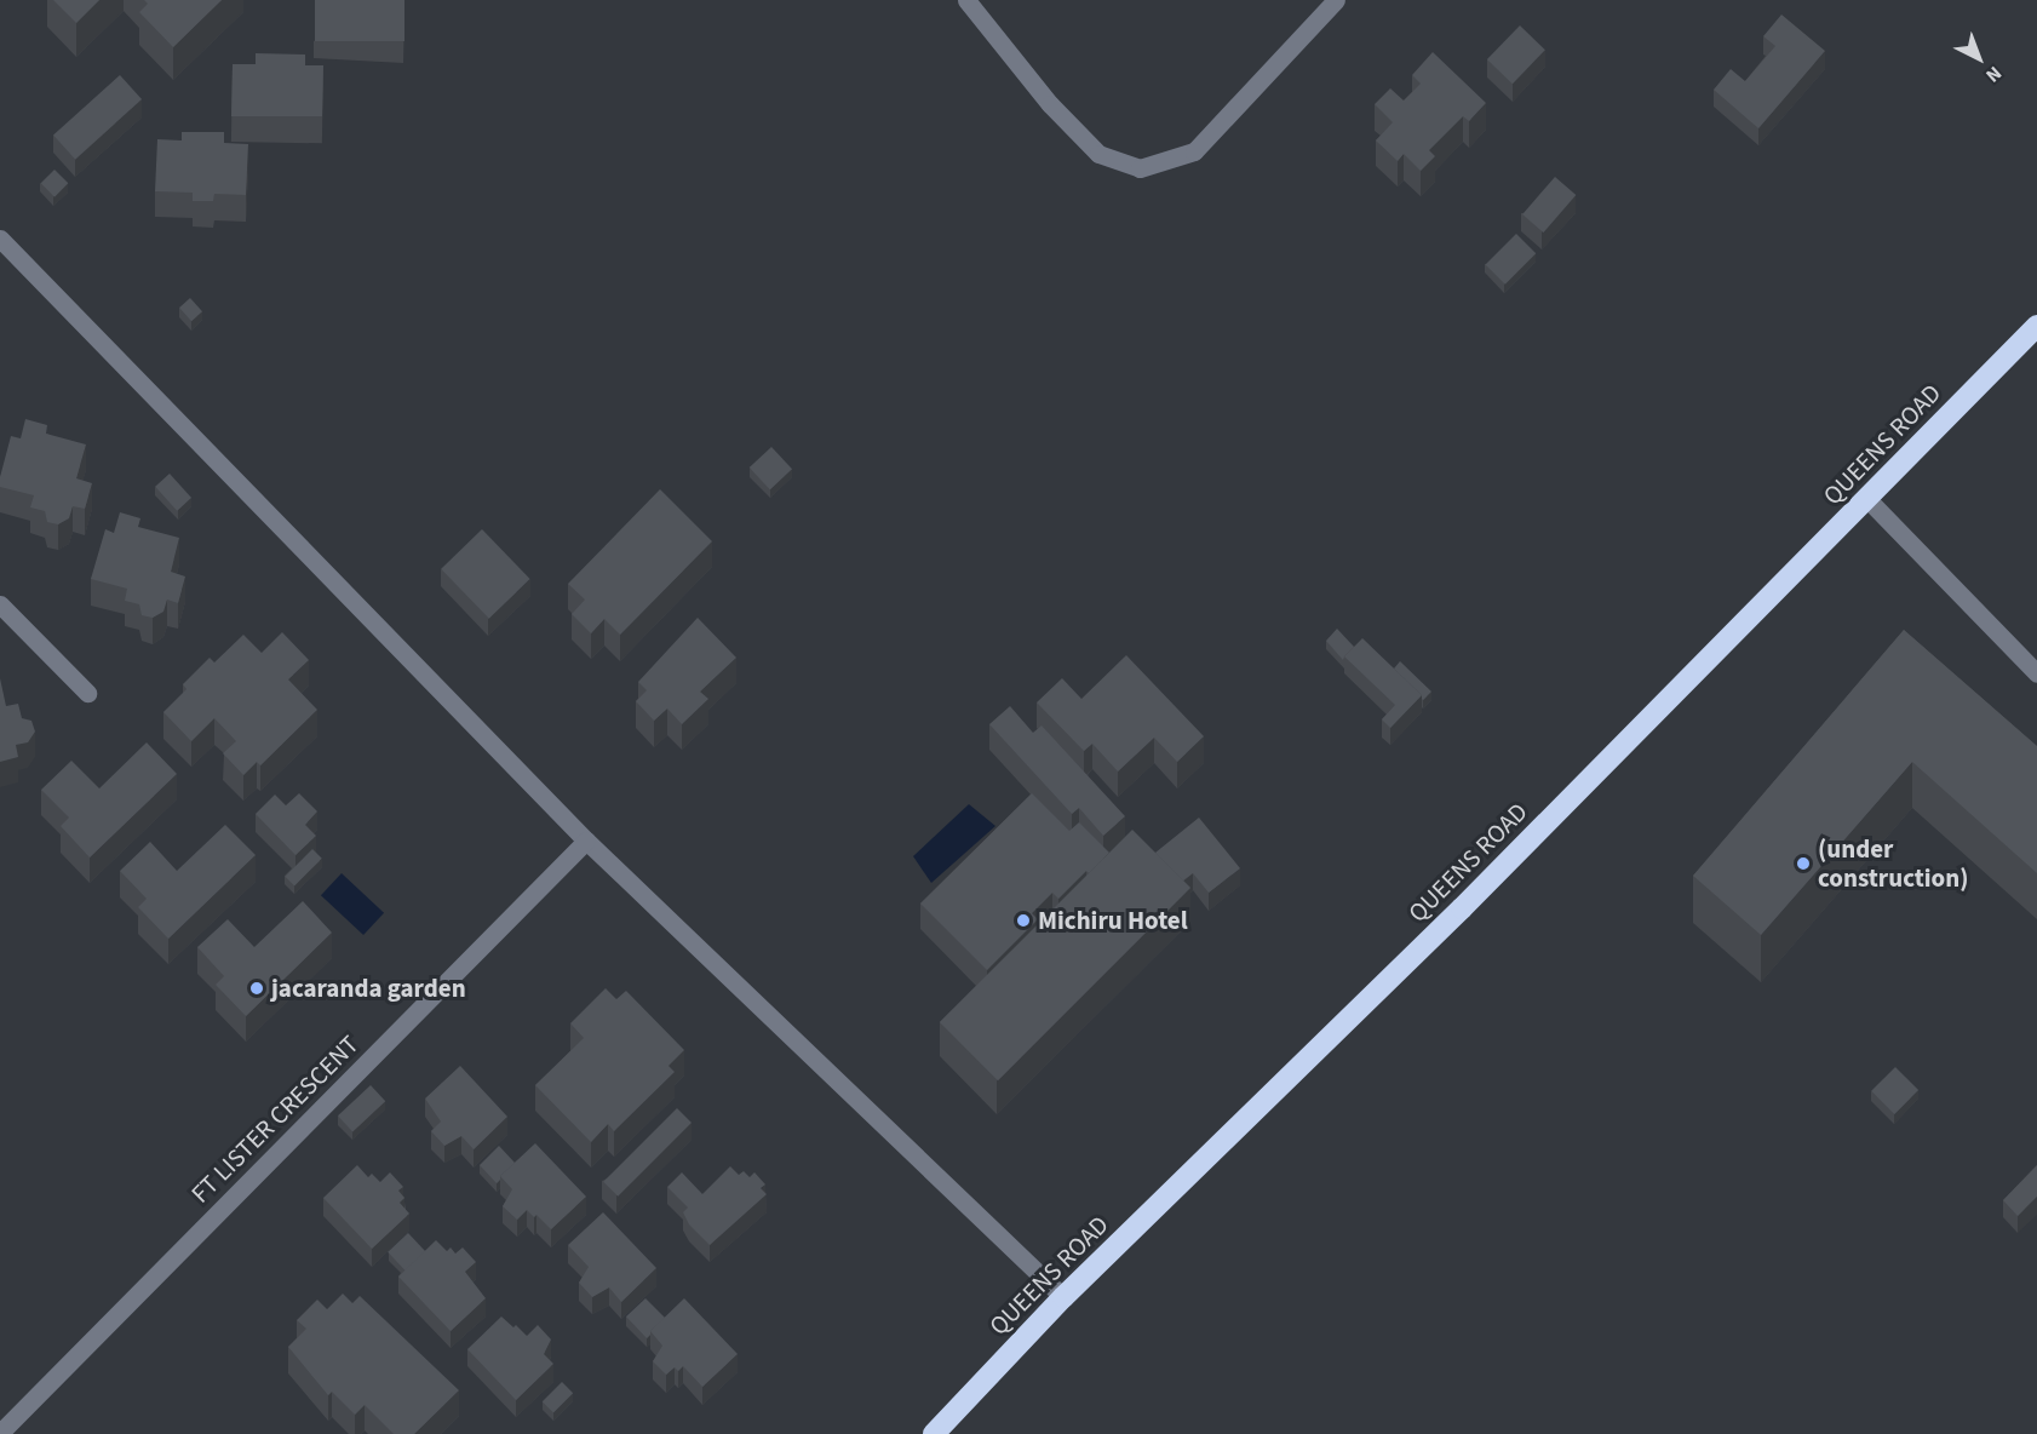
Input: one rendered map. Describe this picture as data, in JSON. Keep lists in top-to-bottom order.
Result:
{
  "streets": {
    "highway": ["QUEENS ROAD"],
    "street": ["FT LISTER CRESCENT"]
  },
  "places": ["(under construction)", "Michiru Hotel", "jacaranda garden"],
  "north": "bottom right"
}
